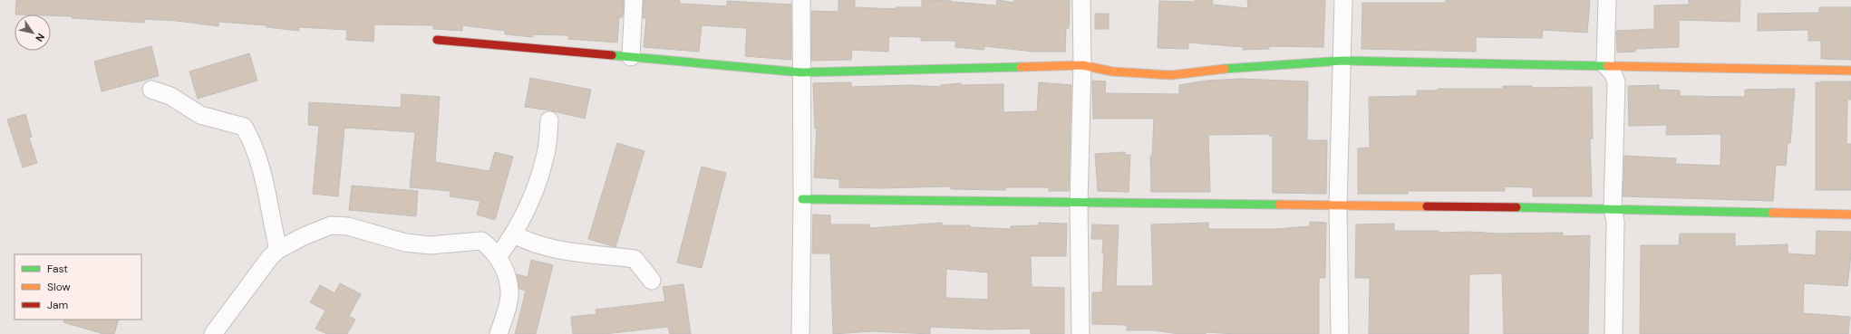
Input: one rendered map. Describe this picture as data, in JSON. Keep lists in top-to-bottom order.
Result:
{
  "legend": ["Fast", "Slow", "Jam"],
  "north": "bottom right"
}
